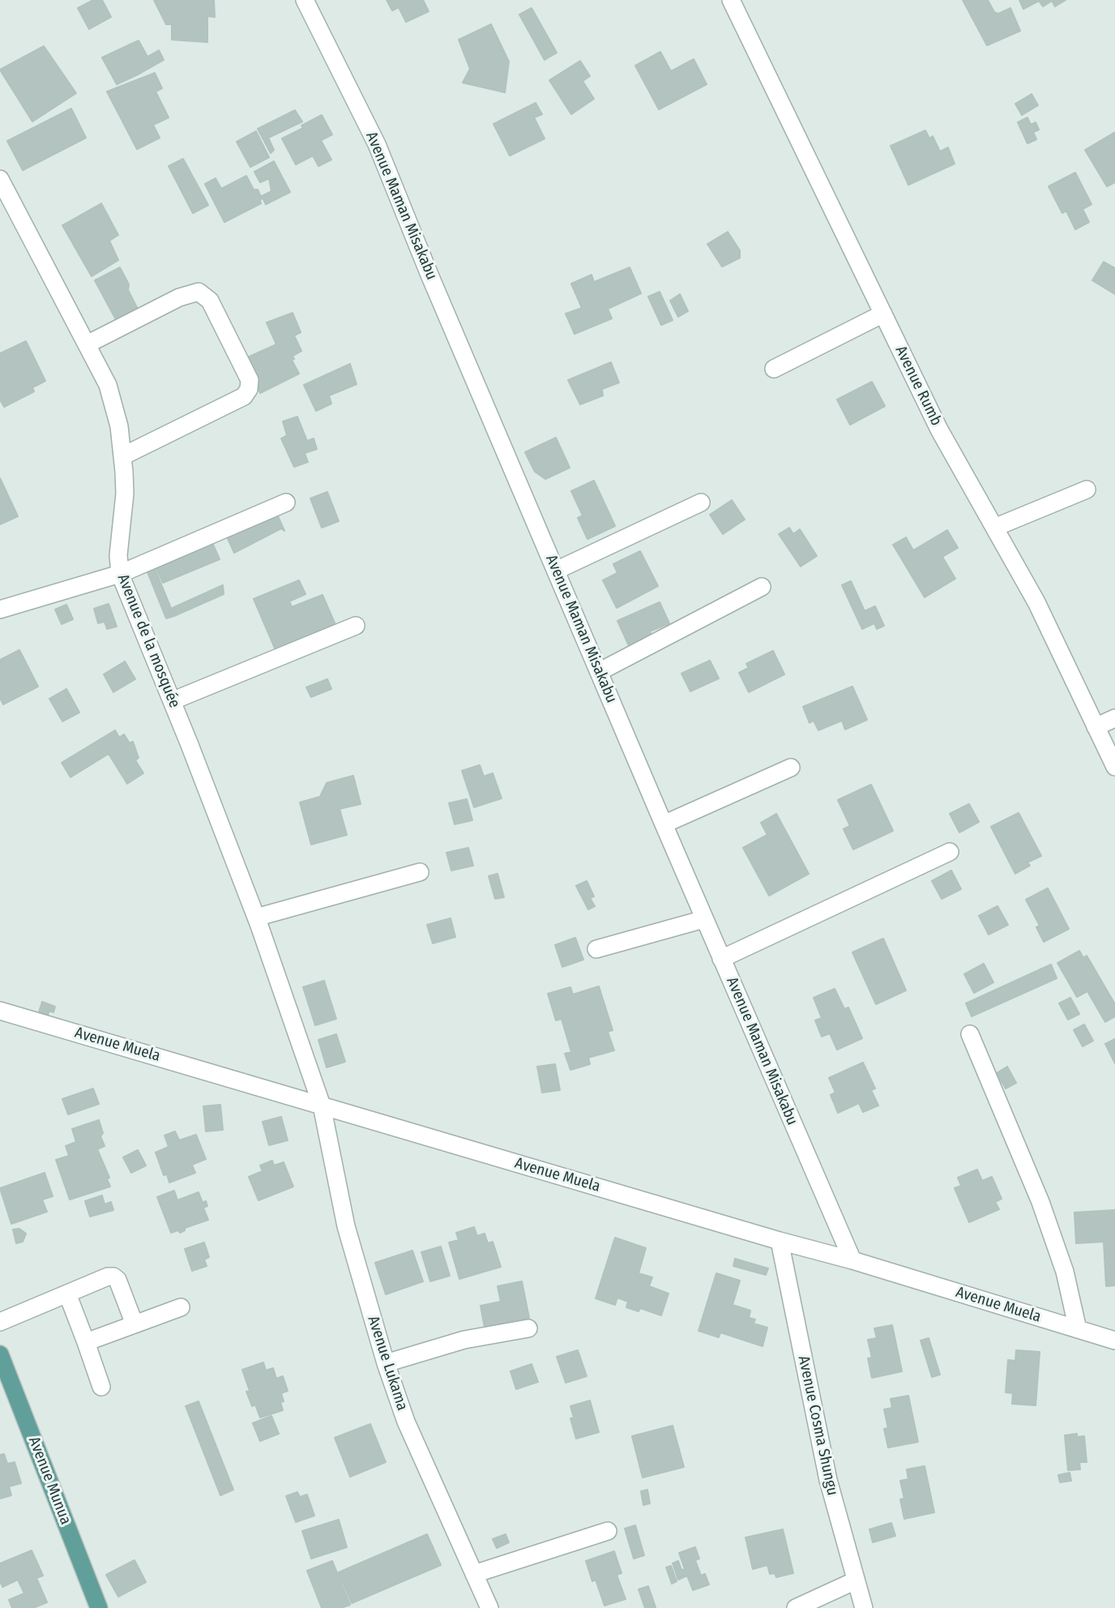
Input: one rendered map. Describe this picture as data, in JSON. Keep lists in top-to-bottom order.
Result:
{
  "streets": {
    "main road": ["Avenue Munua"],
    "street": [
      "Avenue Maman Misakabu",
      "Avenue Rumb",
      "Avenue de la mosquée",
      "Avenue Muela",
      "Avenue Lukama",
      "Avenue Cosma Shungu"
    ]
  },
  "crossings": [
    ["Avenue Maman Misakabu", "Avenue Muela"],
    ["Avenue de la mosquée", "Avenue Muela"],
    ["Avenue de la mosquée", "Avenue Lukama"],
    ["Avenue Muela", "Avenue Lukama"],
    ["Avenue Muela", "Avenue Cosma Shungu"]
  ]
}
